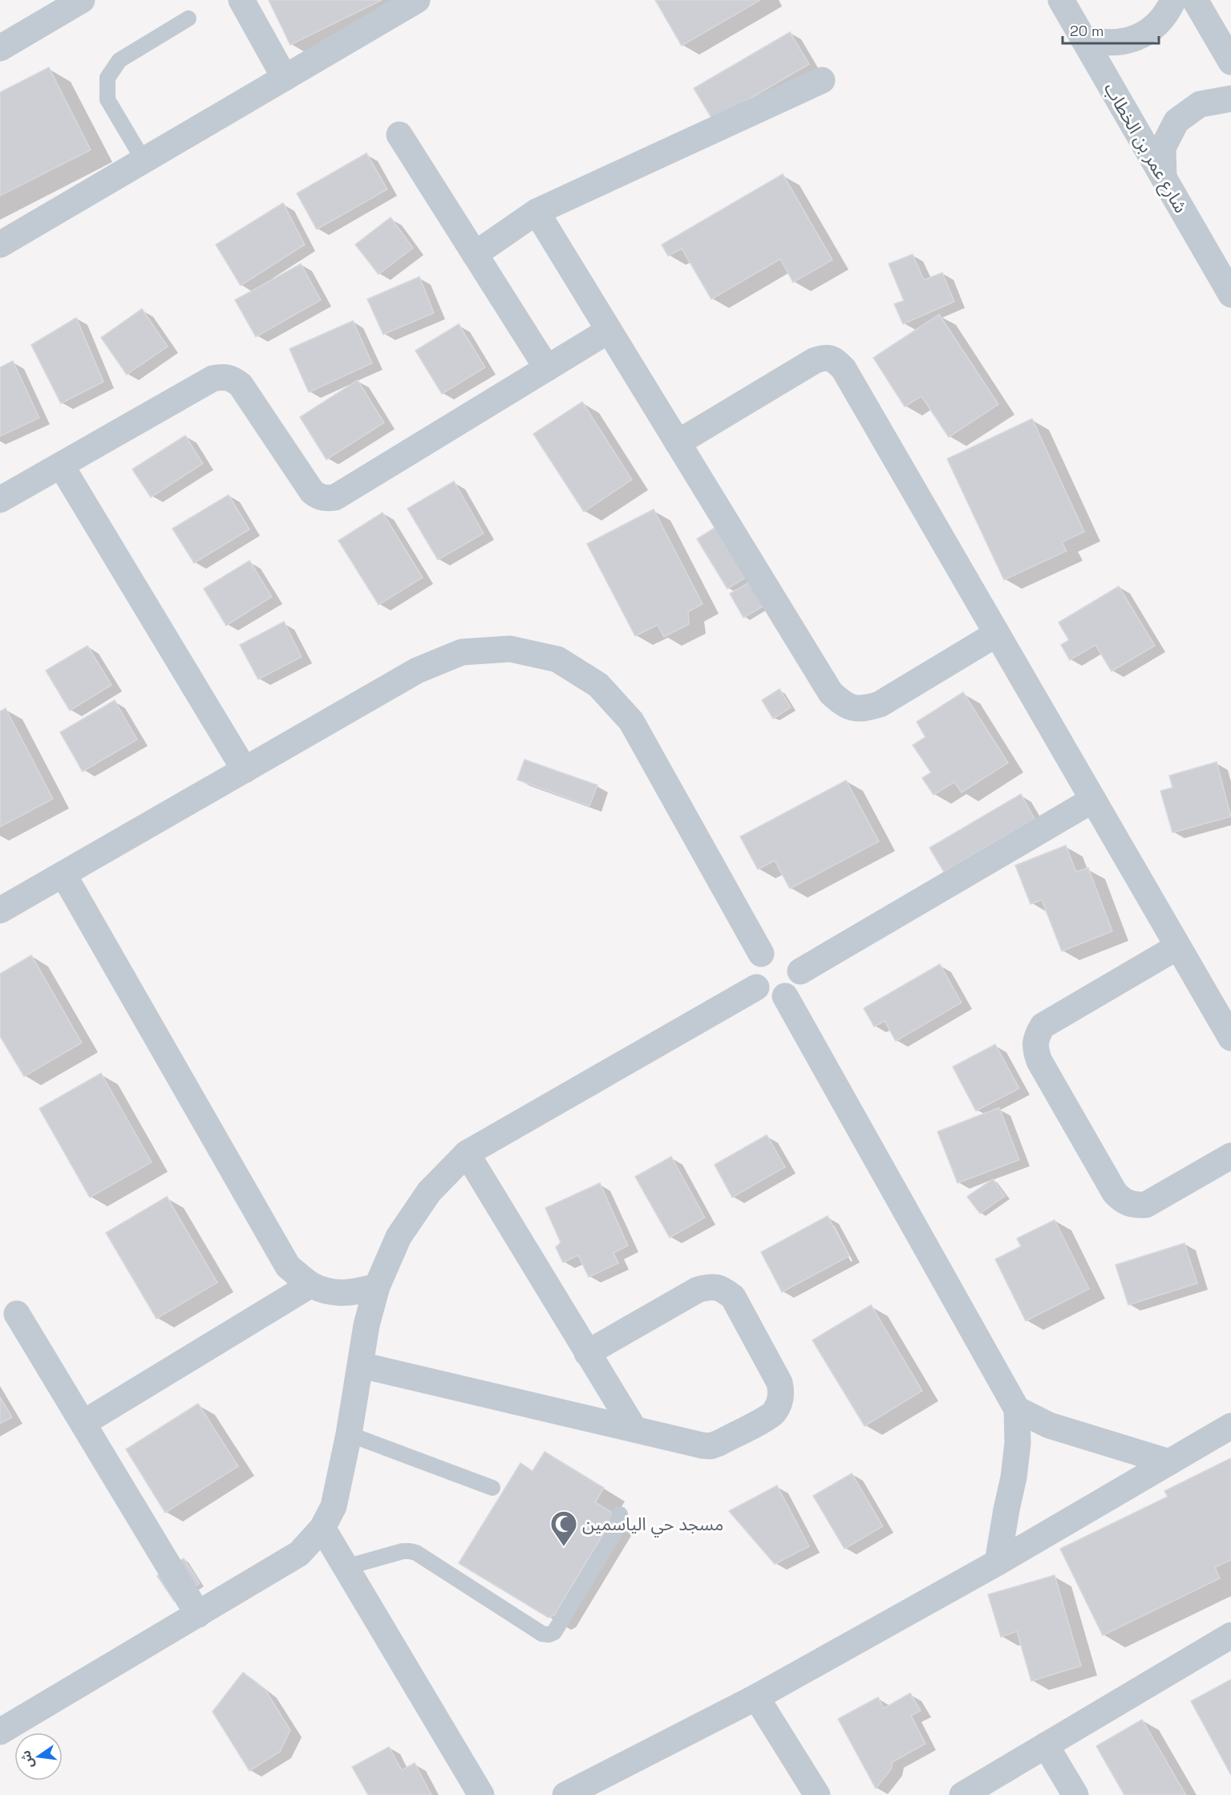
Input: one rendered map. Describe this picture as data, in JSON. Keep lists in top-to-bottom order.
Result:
{
  "streets": {
    "street": ["شارع عمر بن الخطاب"]
  },
  "places": {
    "mosque": ["مسجد حي الياسمين"]
  },
  "scale_bar": "20 m",
  "north": "left"
}
